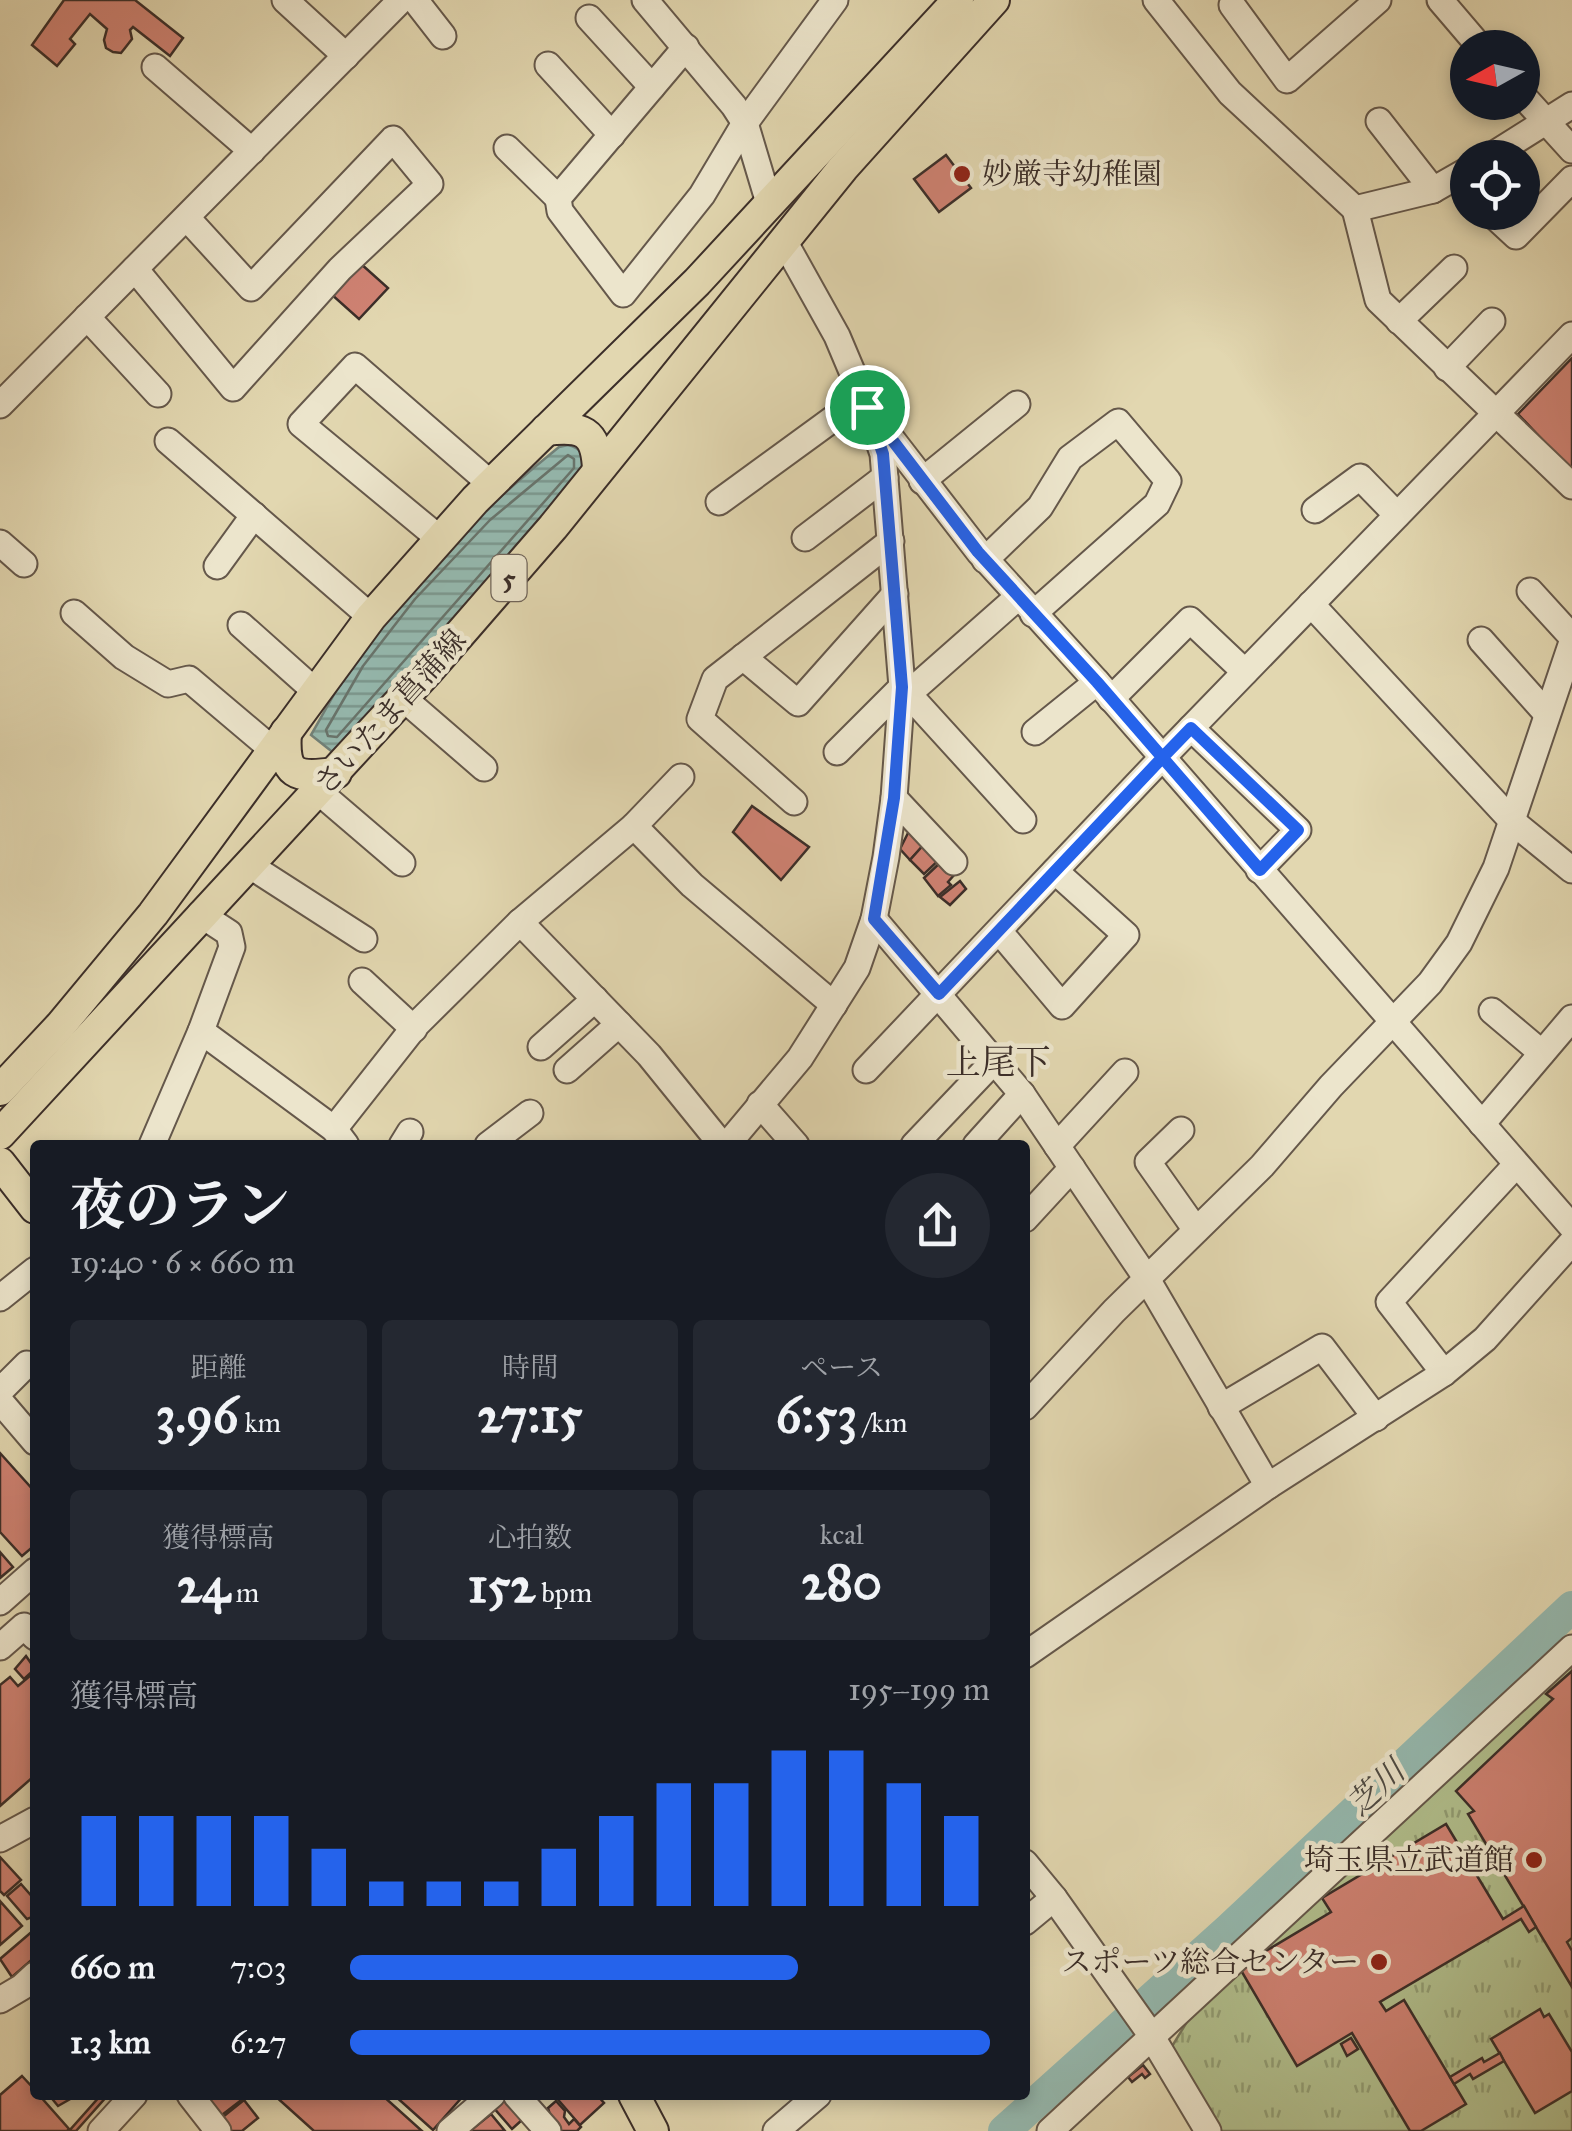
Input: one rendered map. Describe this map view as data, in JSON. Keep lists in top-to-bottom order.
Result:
{
  "streets": {
    "main road": ["5", "さいたま菖蒲線"]
  },
  "districts": ["上尾下"],
  "water": ["芝川"],
  "places": ["妙厳寺幼稚園", "埼玉県立武道館", "スポーツ総合センター"],
  "north": "left",
  "page": {
    "heading": ["夜のラン", "19:40 · 6 × 660 m"],
    "stats": [
      ["距離", "3.96 km"],
      ["時間", "27:15"],
      ["ペース", "6:53 /km"],
      ["獲得標高", "24 m"],
      ["心拍数", "152 bpm"],
      ["kcal", "280"]
    ],
    "chart": ["獲得標高", "195–199 m"],
    "list": [
      {
        "name": "660 m",
        "note": "7:03"
      },
      {
        "name": "1.3 km",
        "note": "6:27"
      }
    ]
  }
}
